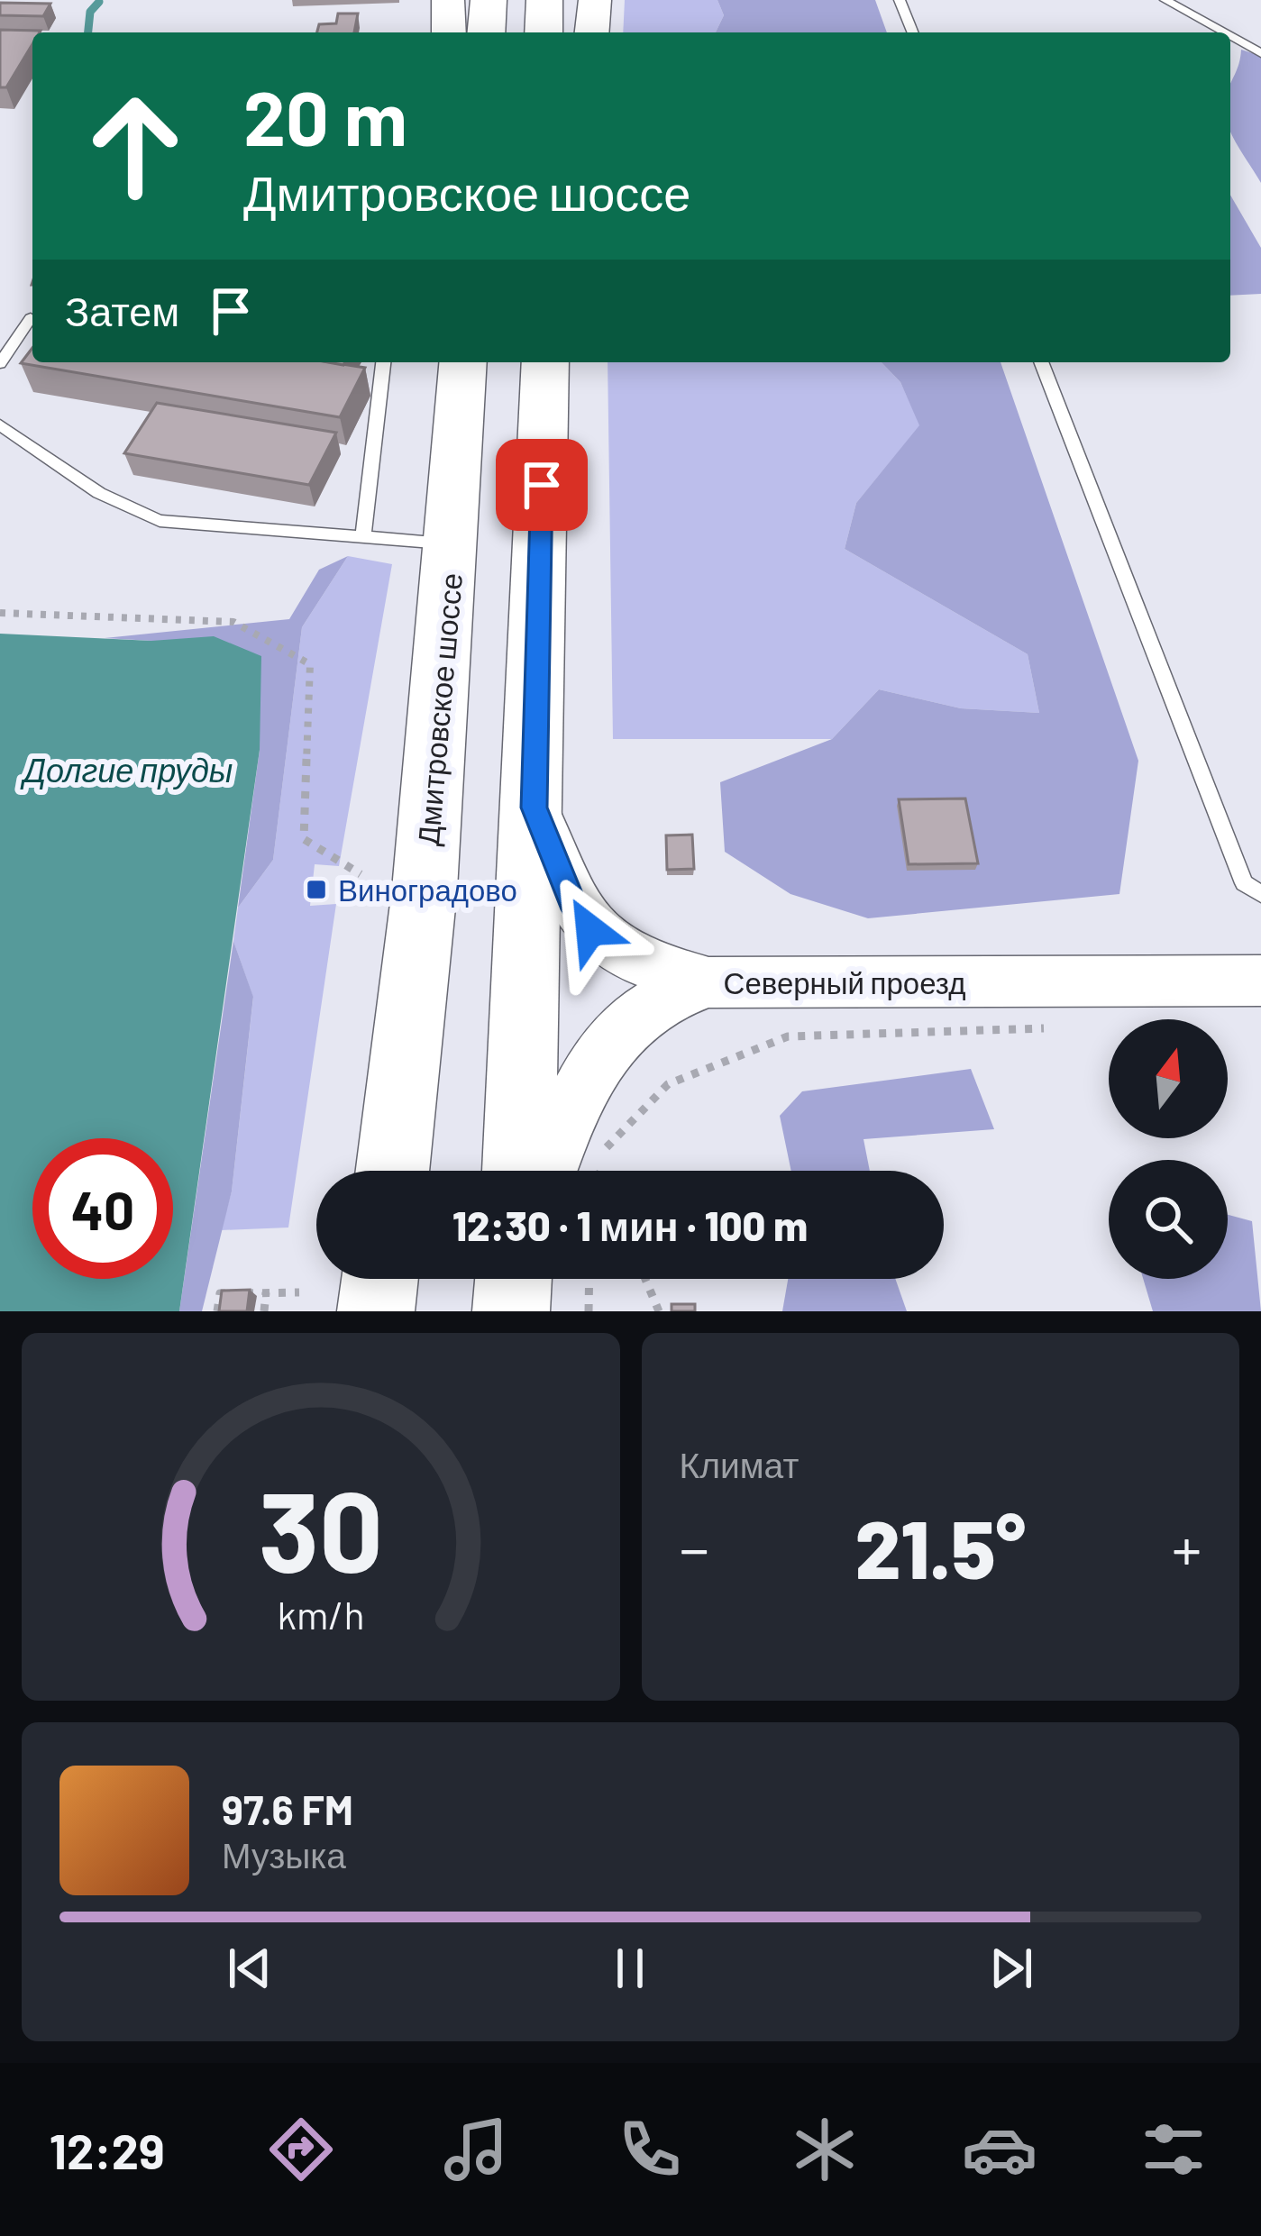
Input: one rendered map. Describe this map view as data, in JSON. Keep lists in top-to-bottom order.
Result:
{
  "streets": {
    "highway": ["Дмитровское шоссе"],
    "street": ["Северный проезд"]
  },
  "water": ["Долгие пруды"],
  "places": {
    "transit": ["Виноградово"]
  },
  "north": "top",
  "page": {
    "turn": ["20 m", "Дмитровское шоссе"],
    "then": "Затем",
    "limit": "40",
    "trip": "12:30 · 1 мин · 100 m",
    "tile": "Климат",
    "heat": ["−", "21.5°", "+"],
    "song": ["97.6 FM", "Музыка"],
    "tabs": "12:29",
    "gauge": ["30", "km/h"]
  }
}
